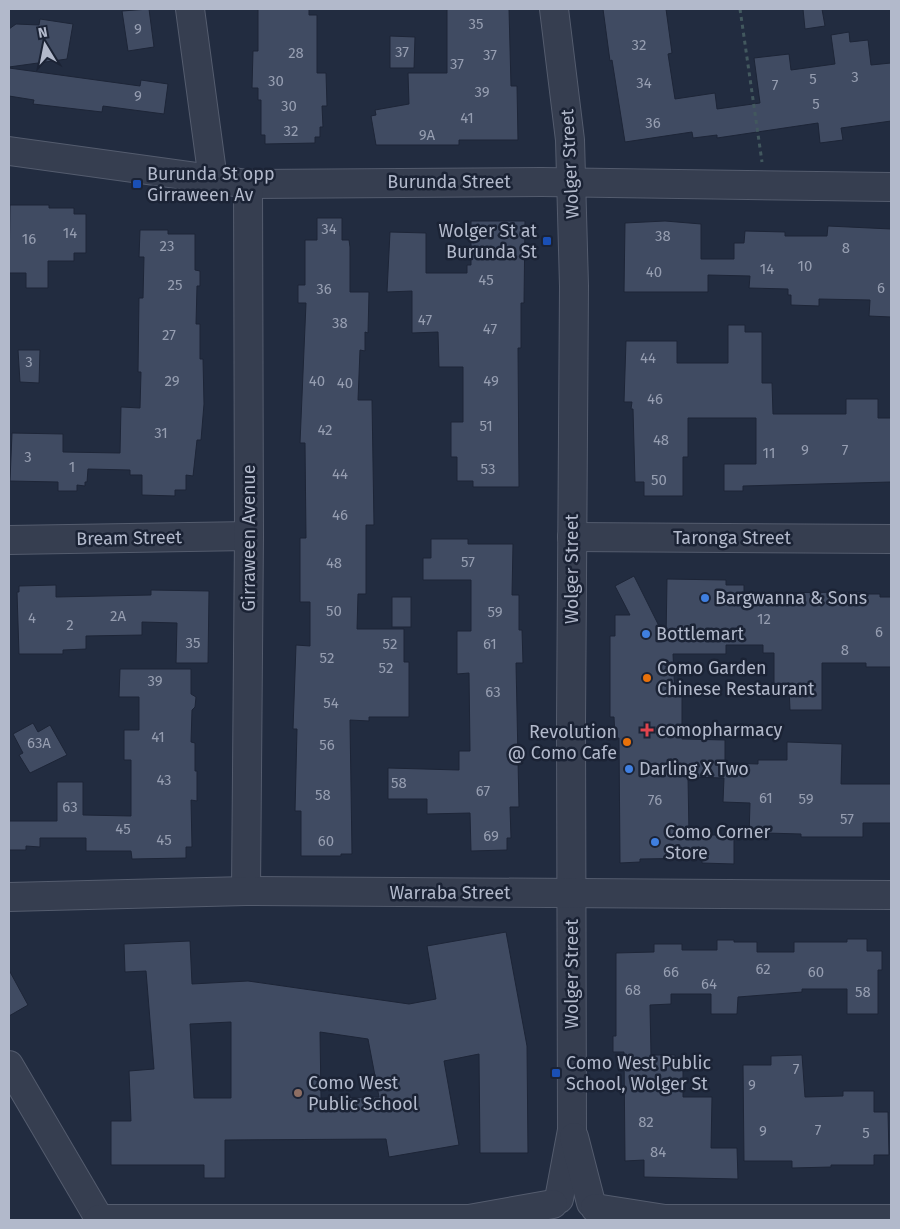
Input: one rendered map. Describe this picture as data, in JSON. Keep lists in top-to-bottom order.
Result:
{
  "streets": {
    "street": [
      "Wolger Street",
      "Burunda Street",
      "Bream Street",
      "Girraween Avenue",
      "Taronga Street",
      "Warraba Street"
    ]
  },
  "crossings": [
    ["Wolger Street", "Burunda Street"],
    ["Wolger Street", "Taronga Street"],
    ["Wolger Street", "Warraba Street"],
    ["Burunda Street", "Girraween Avenue"],
    ["Bream Street", "Girraween Avenue"],
    ["Girraween Avenue", "Warraba Street"]
  ],
  "places": {
    "transit": ["Burunda St opp Girraween Av", "Wolger St at Burunda St", "Como West Public School, Wolger St"],
    "other": [
      "Bargwanna & Sons",
      "Bottlemart",
      "Como Garden Chinese Restaurant",
      "Revolution @ Como Cafe",
      "Darling X Two",
      "Como Corner Store",
      "Como West Public School"
    ],
    "health": ["comopharmacy"]
  },
  "house_numbers": [
    "35",
    "9",
    "32",
    "37",
    "28",
    "37",
    "37",
    "3",
    "5",
    "30",
    "34",
    "7",
    "39",
    "9",
    "5",
    "30",
    "41",
    "36",
    "32",
    "9A",
    "34",
    "14",
    "38",
    "16",
    "23",
    "8",
    "10",
    "14",
    "40",
    "45",
    "25",
    "6",
    "36",
    "47",
    "38",
    "47",
    "27",
    "44",
    "3",
    "29",
    "40",
    "49",
    "40",
    "46",
    "51",
    "42",
    "31",
    "48",
    "9",
    "7",
    "11",
    "3",
    "1",
    "53",
    "44",
    "50",
    "46",
    "57",
    "48",
    "50",
    "59",
    "2A",
    "4",
    "12",
    "2",
    "6",
    "35",
    "52",
    "61",
    "8",
    "52",
    "52",
    "39",
    "63",
    "54",
    "41",
    "63A",
    "56",
    "43",
    "58",
    "67",
    "58",
    "61",
    "59",
    "76",
    "63",
    "57",
    "45",
    "69",
    "45",
    "60",
    "62",
    "66",
    "60",
    "64",
    "68",
    "58",
    "7",
    "9",
    "82",
    "7",
    "9",
    "5",
    "84"
  ],
  "north": "top"
}
